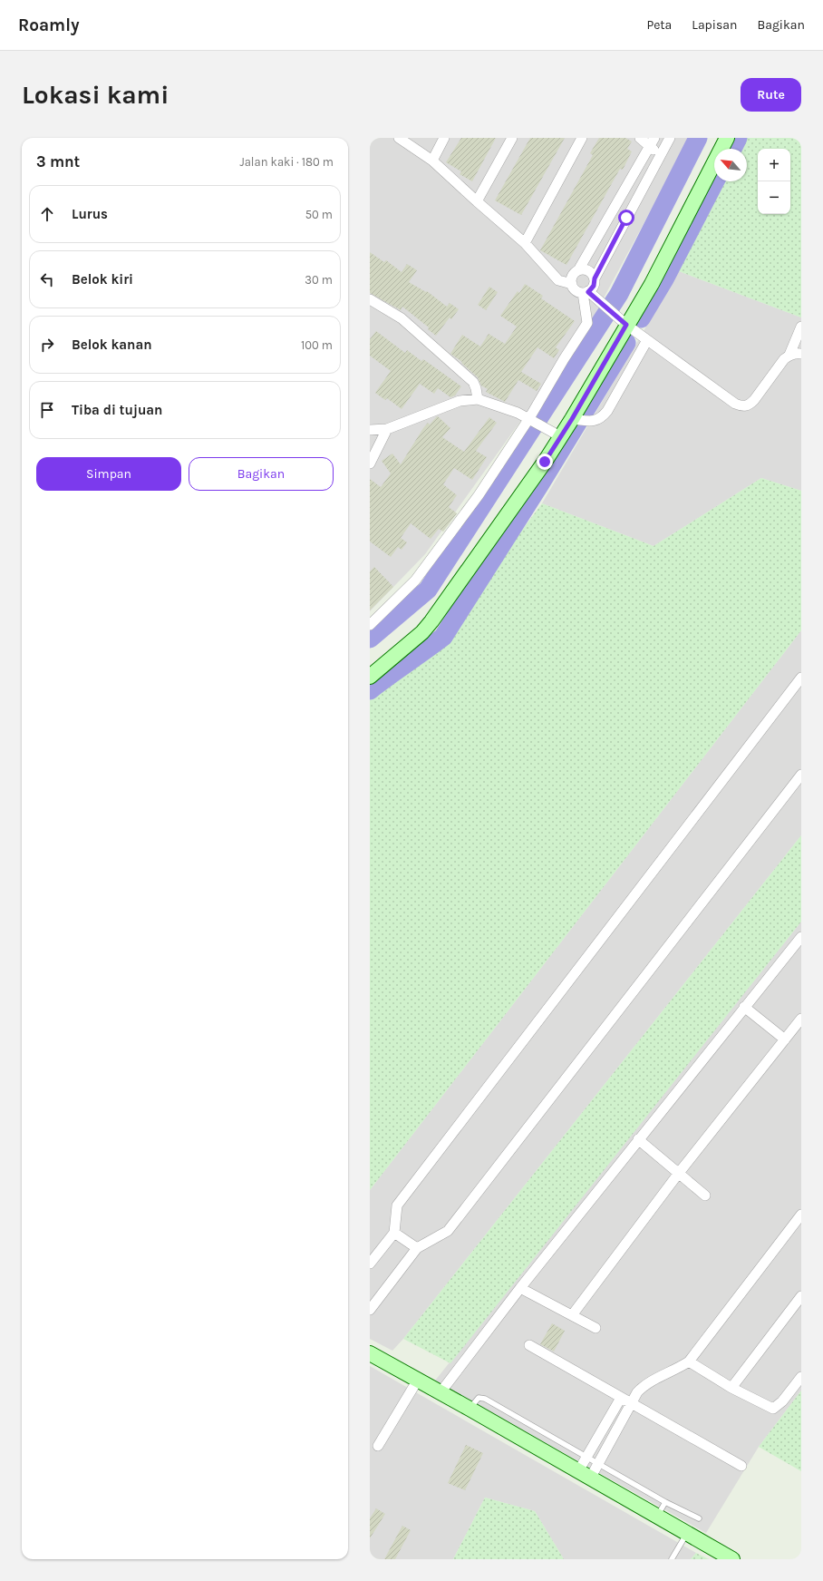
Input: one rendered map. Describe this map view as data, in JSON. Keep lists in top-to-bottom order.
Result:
{
  "north": "top left",
  "page": {
    "header": "Roamly",
    "nav": ["Peta", "Lapisan", "Bagikan"],
    "buttons": [
      "Rute",
      ["Simpan", "Bagikan"]
    ],
    "title": "Lokasi kami",
    "heading": ["3 mnt", "Jalan kaki · 180 m"],
    "map_buttons": ["+", "−"],
    "list": [
      ["Lurus", "50 m"],
      ["Belok kiri", "30 m"],
      ["Belok kanan", "100 m"],
      "Tiba di tujuan"
    ]
  }
}
